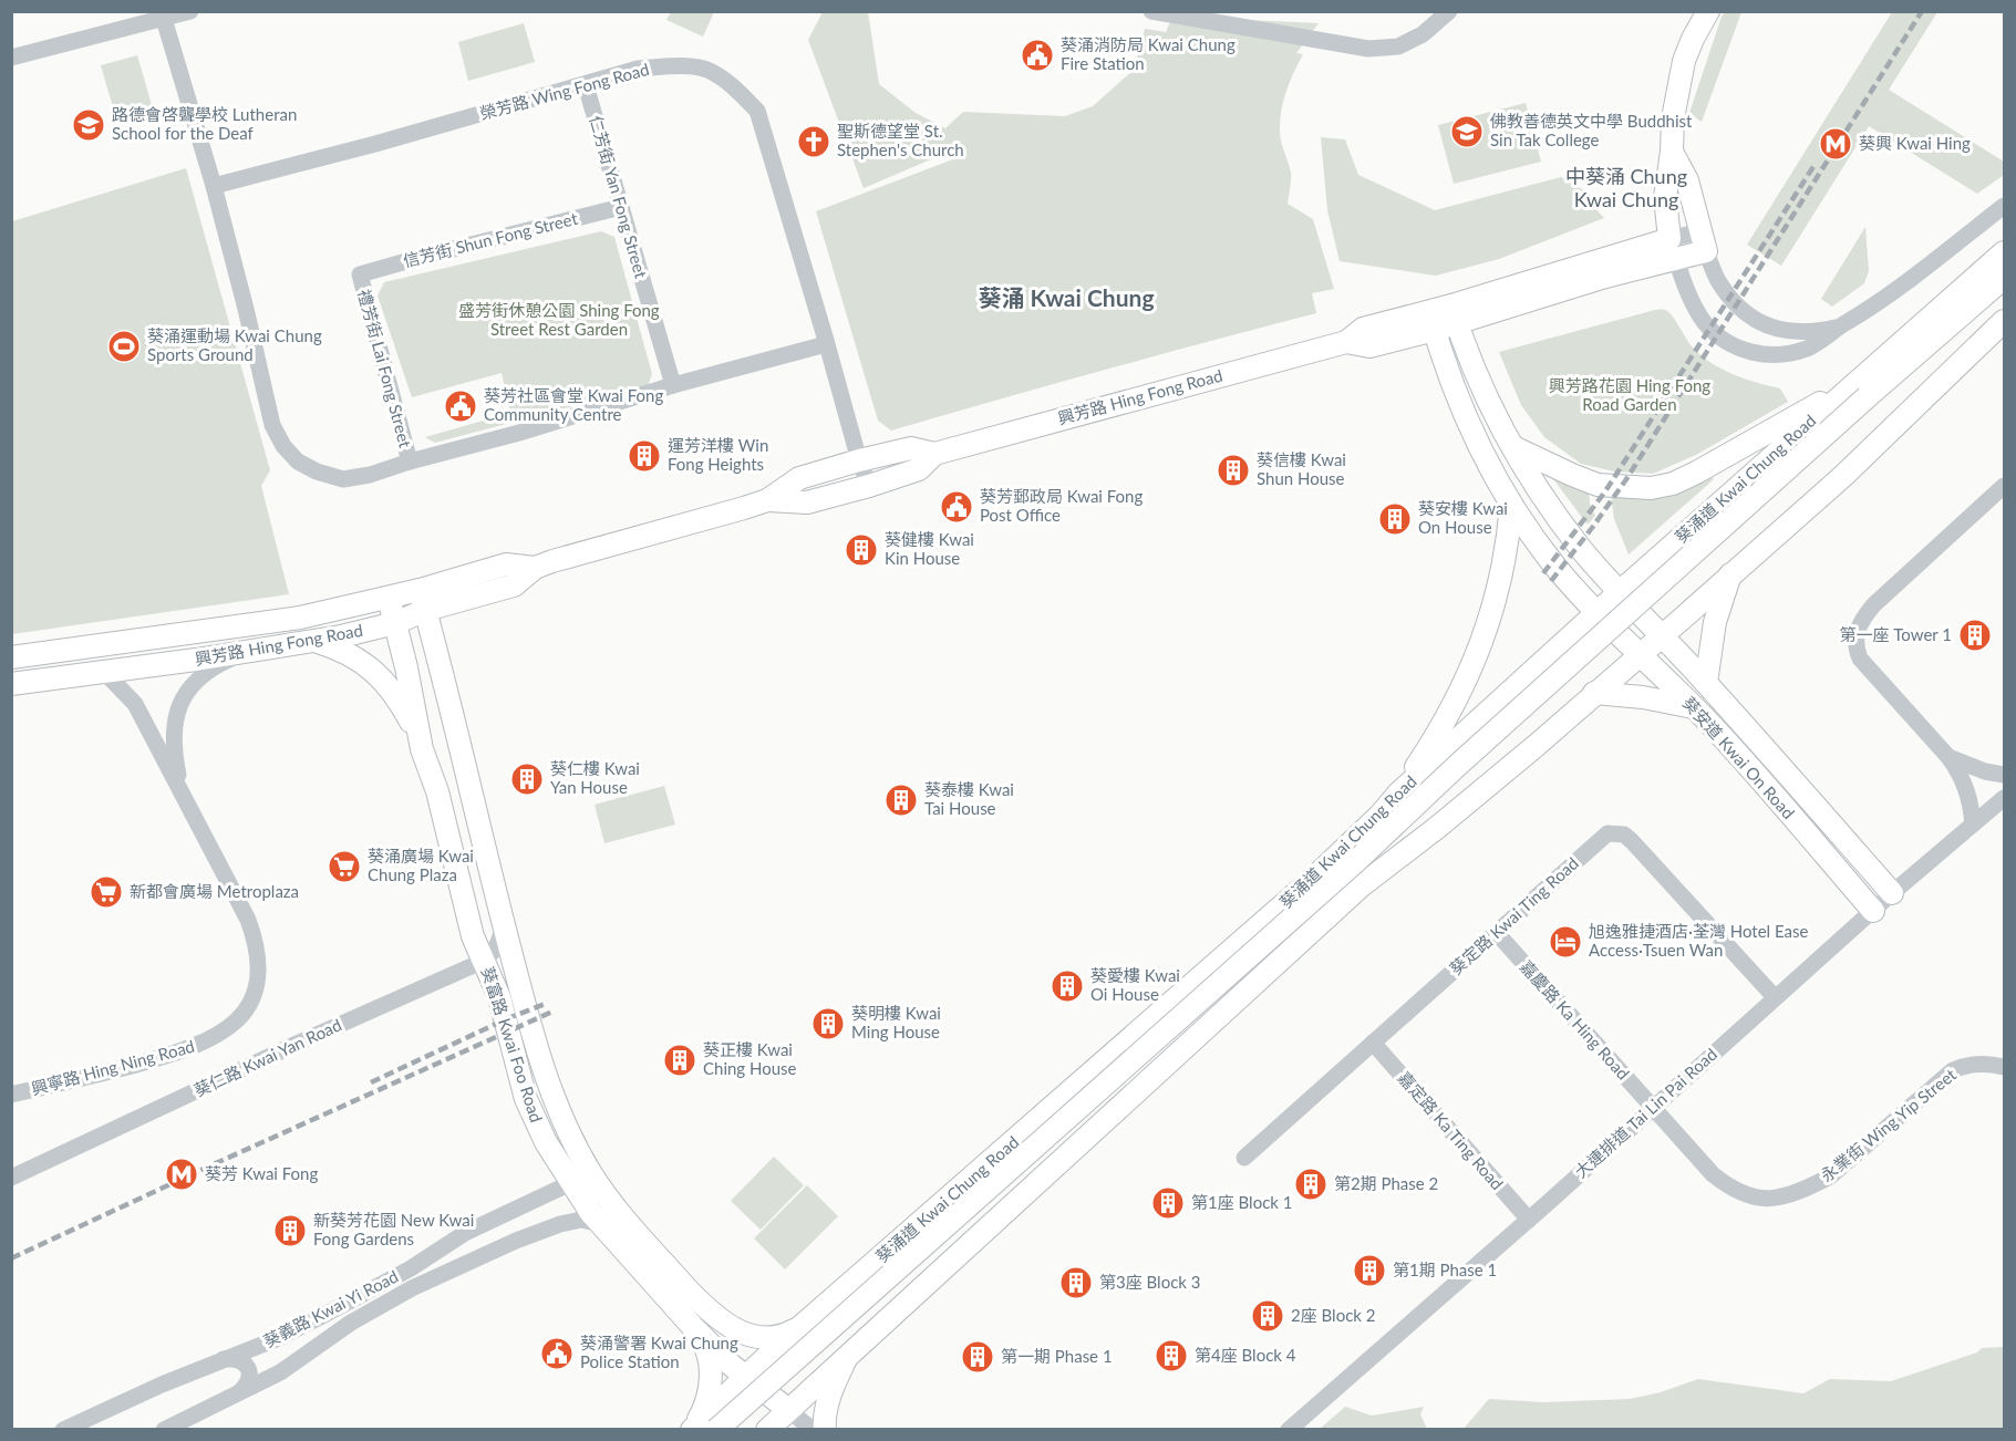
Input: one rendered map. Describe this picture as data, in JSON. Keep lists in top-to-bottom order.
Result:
{
  "streets": {
    "main road": [
      "興芳路 Hing Fong Road",
      "葵涌道 Kwai Chung Road",
      "葵安道 Kwai On Road",
      "葵富路 Kwai Foo Road"
    ],
    "street": [
      "榮芳路 Wing Fong Road",
      "仁芳街 Yan Fong Street",
      "信芳街 Shun Fong Street",
      "禮芳街 Lai Fong Street",
      "葵定路 Kwai Ting Road",
      "嘉慶路 Ka Hing Road",
      "葵仁路 Kwai Yan Road",
      "興寧路 Hing Ning Road",
      "大連排道 Tai Lin Pai Road",
      "永業街 Wing Yip Street",
      "嘉定路 Ka Ting Road",
      "葵義路 Kwai Yi Road"
    ]
  },
  "crossings": [
    ["榮芳路 Wing Fong Road", "仁芳街 Yan Fong Street"],
    ["榮芳路 Wing Fong Road", "興芳路 Hing Fong Road"],
    ["仁芳街 Yan Fong Street", "信芳街 Shun Fong Street"],
    ["信芳街 Shun Fong Street", "禮芳街 Lai Fong Street"],
    ["興芳路 Hing Fong Road", "葵安道 Kwai On Road"],
    ["興芳路 Hing Fong Road", "葵富路 Kwai Foo Road"],
    ["興芳路 Hing Fong Road", "興寧路 Hing Ning Road"],
    ["葵涌道 Kwai Chung Road", "葵安道 Kwai On Road"],
    ["葵涌道 Kwai Chung Road", "葵富路 Kwai Foo Road"],
    ["葵安道 Kwai On Road", "大連排道 Tai Lin Pai Road"],
    ["葵定路 Kwai Ting Road", "嘉慶路 Ka Hing Road"],
    ["葵定路 Kwai Ting Road", "大連排道 Tai Lin Pai Road"],
    ["葵定路 Kwai Ting Road", "嘉定路 Ka Ting Road"],
    ["嘉慶路 Ka Hing Road", "大連排道 Tai Lin Pai Road"],
    ["嘉慶路 Ka Hing Road", "永業街 Wing Yip Street"],
    ["葵富路 Kwai Foo Road", "葵仁路 Kwai Yan Road"],
    ["葵富路 Kwai Foo Road", "葵義路 Kwai Yi Road"],
    ["大連排道 Tai Lin Pai Road", "永業街 Wing Yip Street"],
    ["大連排道 Tai Lin Pai Road", "嘉定路 Ka Ting Road"]
  ],
  "districts": ["中葵涌 Chung Kwai Chung", "葵涌 Kwai Chung"],
  "parks": ["盛芳街休憩公園 Shing Fong Street Rest Garden", "興芳路花園 Hing Fong Road Garden"],
  "places": {
    "public building": [
      "葵涌消防局 Kwai Chung Fire Station",
      "葵芳社區會堂 Kwai Fong Community Centre",
      "葵芳郵政局 Kwai Fong Post Office",
      "葵涌警署 Kwai Chung Police Station"
    ],
    "school or university": ["路德會啓聾學校 Lutheran School for the Deaf", "佛教善德英文中學 Buddhist Sin Tak College"],
    "church": ["聖斯德望堂 St. Stephen's Church"],
    "metro station": ["葵興 Kwai Hing", "葵芳 Kwai Fong"],
    "sports": ["葵涌運動場 Kwai Chung Sports Ground"],
    "building": [
      "運芳洋樓 Win Fong Heights",
      "葵信樓 Kwai Shun House",
      "葵安樓 Kwai On House",
      "葵健樓 Kwai Kin House",
      "第一座 Tower 1",
      "葵仁樓 Kwai Yan House",
      "葵泰樓 Kwai Tai House",
      "葵愛樓 Kwai Oi House",
      "葵明樓 Kwai Ming House",
      "葵正樓 Kwai Ching House",
      "第2期 Phase 2",
      "第1座 Block 1",
      "新葵芳花園 New Kwai Fong Gardens",
      "第1期 Phase 1",
      "第3座 Block 3",
      "2座 Block 2",
      "第4座 Block 4",
      "第一期 Phase 1"
    ],
    "supermarket": ["葵涌廣場 Kwai Chung Plaza", "新都會廣場 Metroplaza"],
    "hotel": ["旭逸雅捷酒店·荃灣 Hotel Ease Access·Tsuen Wan"]
  }
}
